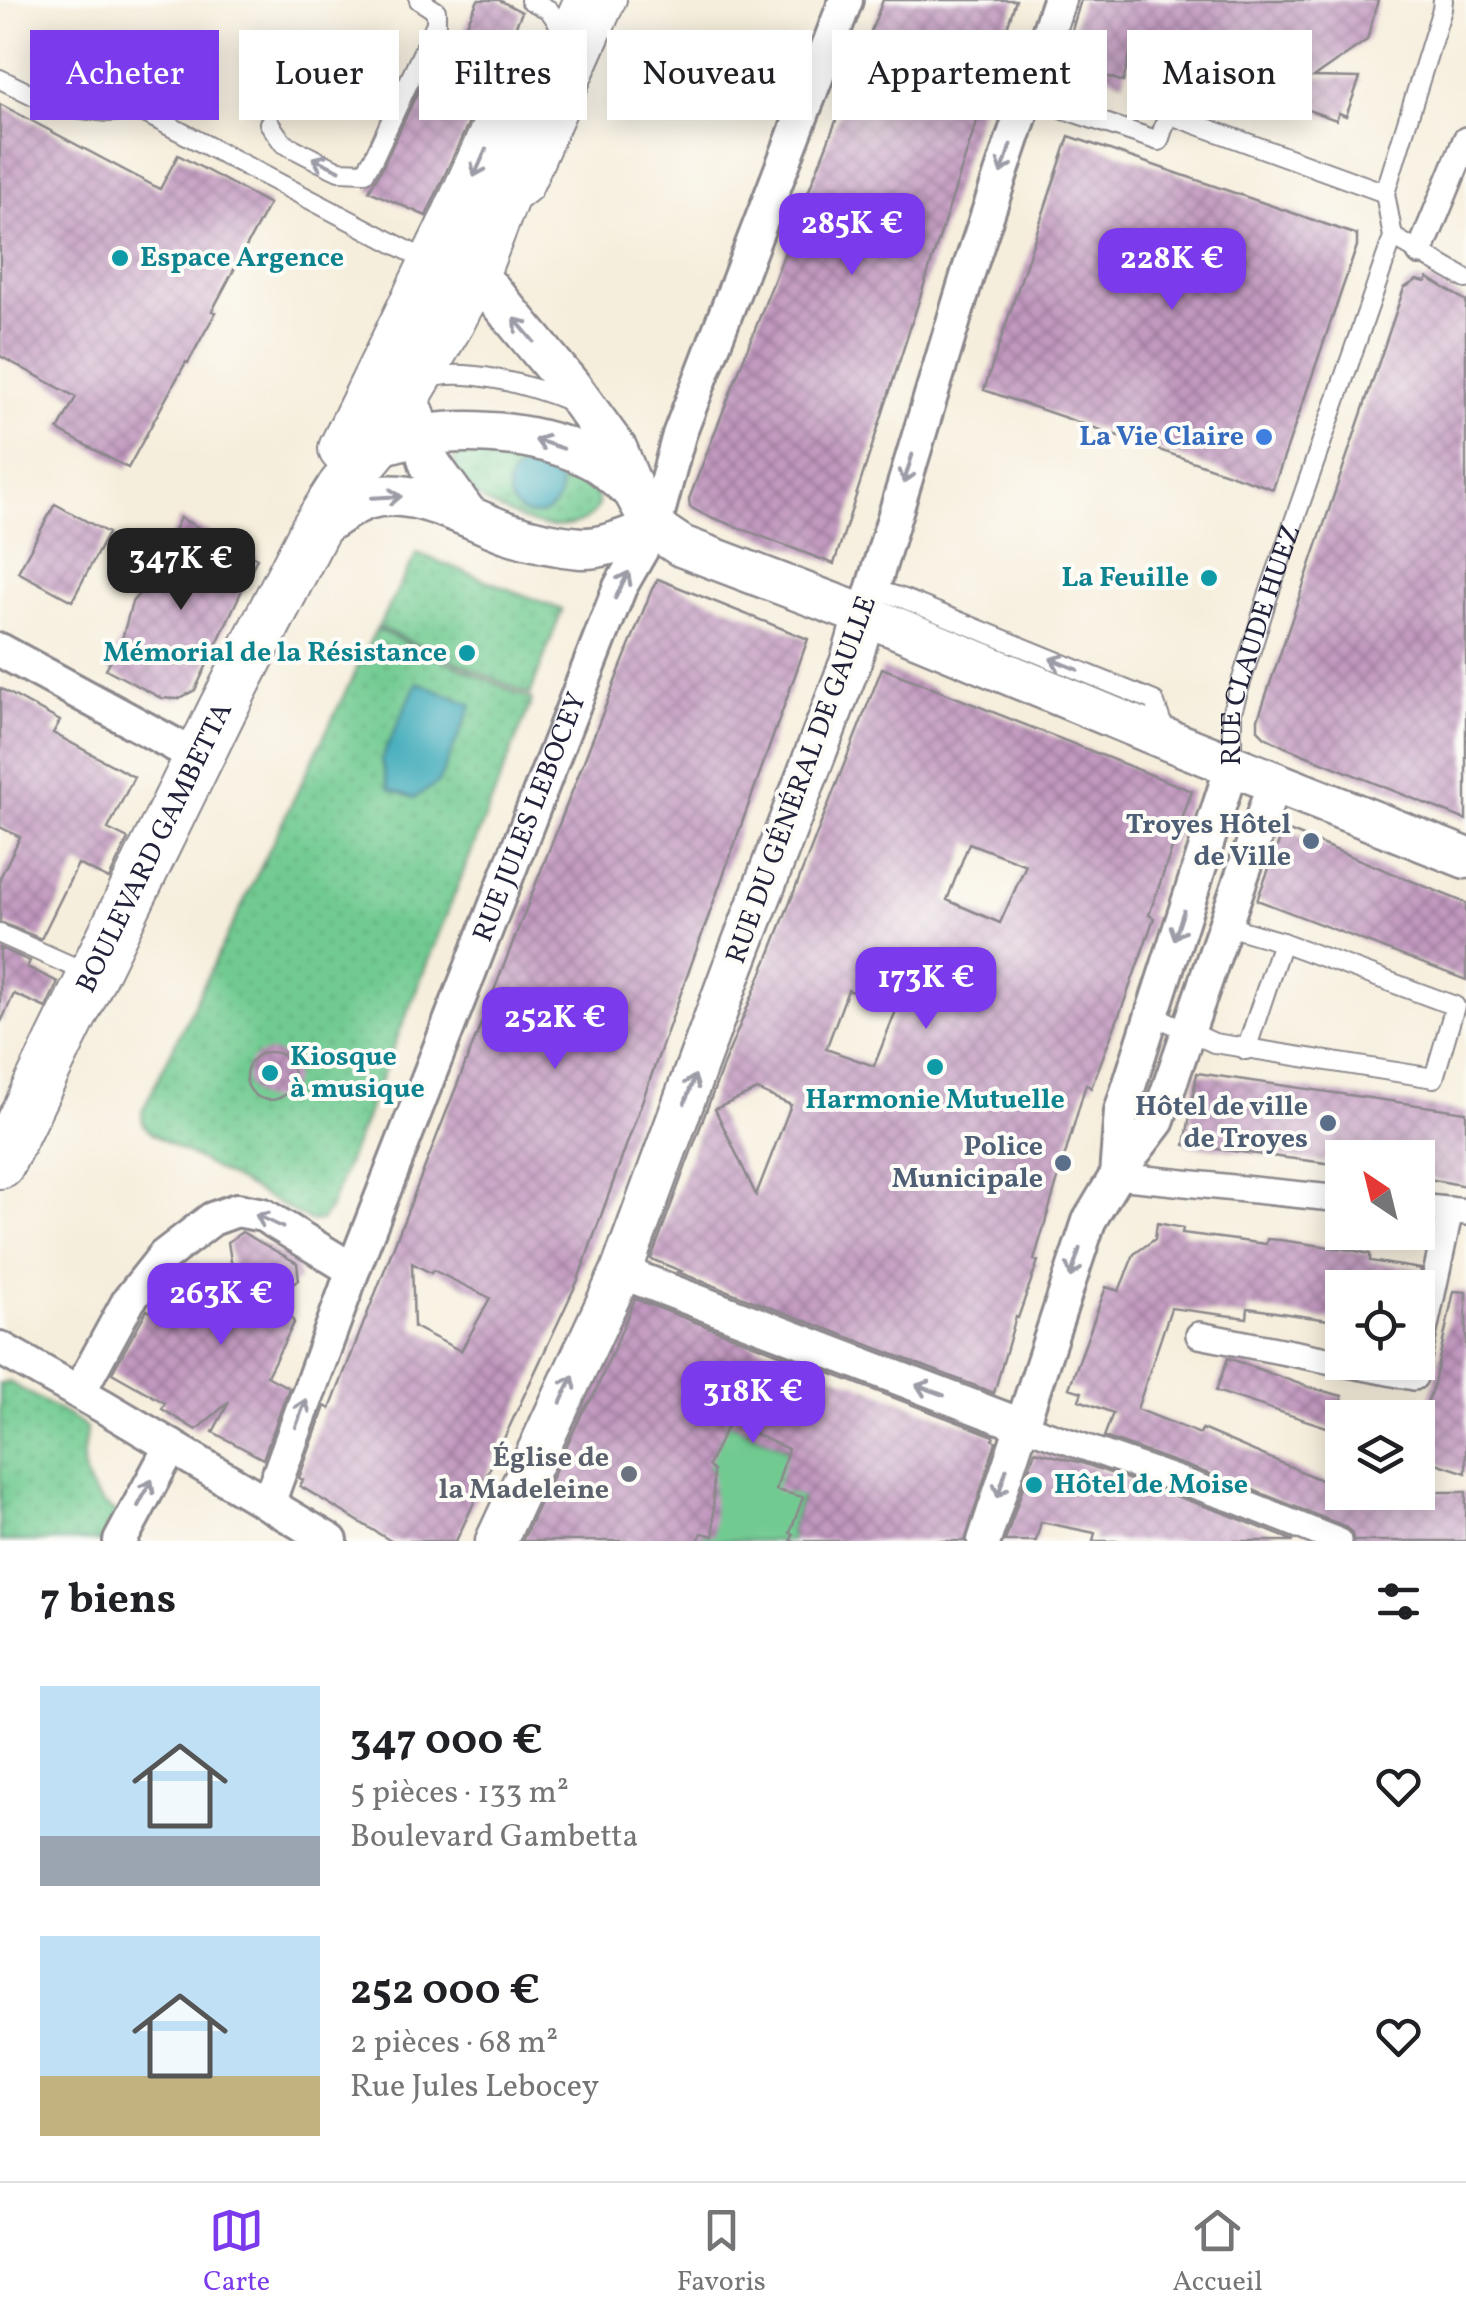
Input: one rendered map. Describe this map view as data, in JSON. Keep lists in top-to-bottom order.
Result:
{
  "streets": {
    "main road": ["BOULEVARD GAMBETTA"],
    "street": ["RUE CLAUDE HUEZ", "RUE DU GÉNÉRAL DE GAULLE", "RUE JULES LEBOCEY"]
  },
  "one_way": ["RUE CLAUDE HUEZ", "RUE JULES LEBOCEY"],
  "places": [
    "Espace Argence",
    "La Vie Claire",
    "La Feuille",
    "Mémorial de la Résistance",
    "Troyes Hôtel de Ville",
    "Harmonie Mutuelle",
    "Kiosque à musique",
    "Hôtel de ville de Troyes",
    "Police Municipale",
    "Église de la Madeleine",
    "Hôtel de Moise"
  ],
  "north": "top left",
  "page": {
    "chip": [
      "Acheter",
      "Louer",
      "Filtres",
      "Nouveau",
      "Appartement",
      "Maison"
    ],
    "price": [
      "285K €",
      "228K €",
      "347K €",
      "173K €",
      "252K €",
      "263K €",
      "318K €"
    ],
    "heading": "7 biens",
    "list": [
      {
        "name": "347 000 €",
        "note": "5 pièces · 133 m² · Boulevard Gambetta"
      },
      {
        "name": "252 000 €",
        "note": "2 pièces · 68 m² · Rue Jules Lebocey"
      }
    ],
    "tabs": ["Carte", "Favoris", "Accueil"]
  }
}
